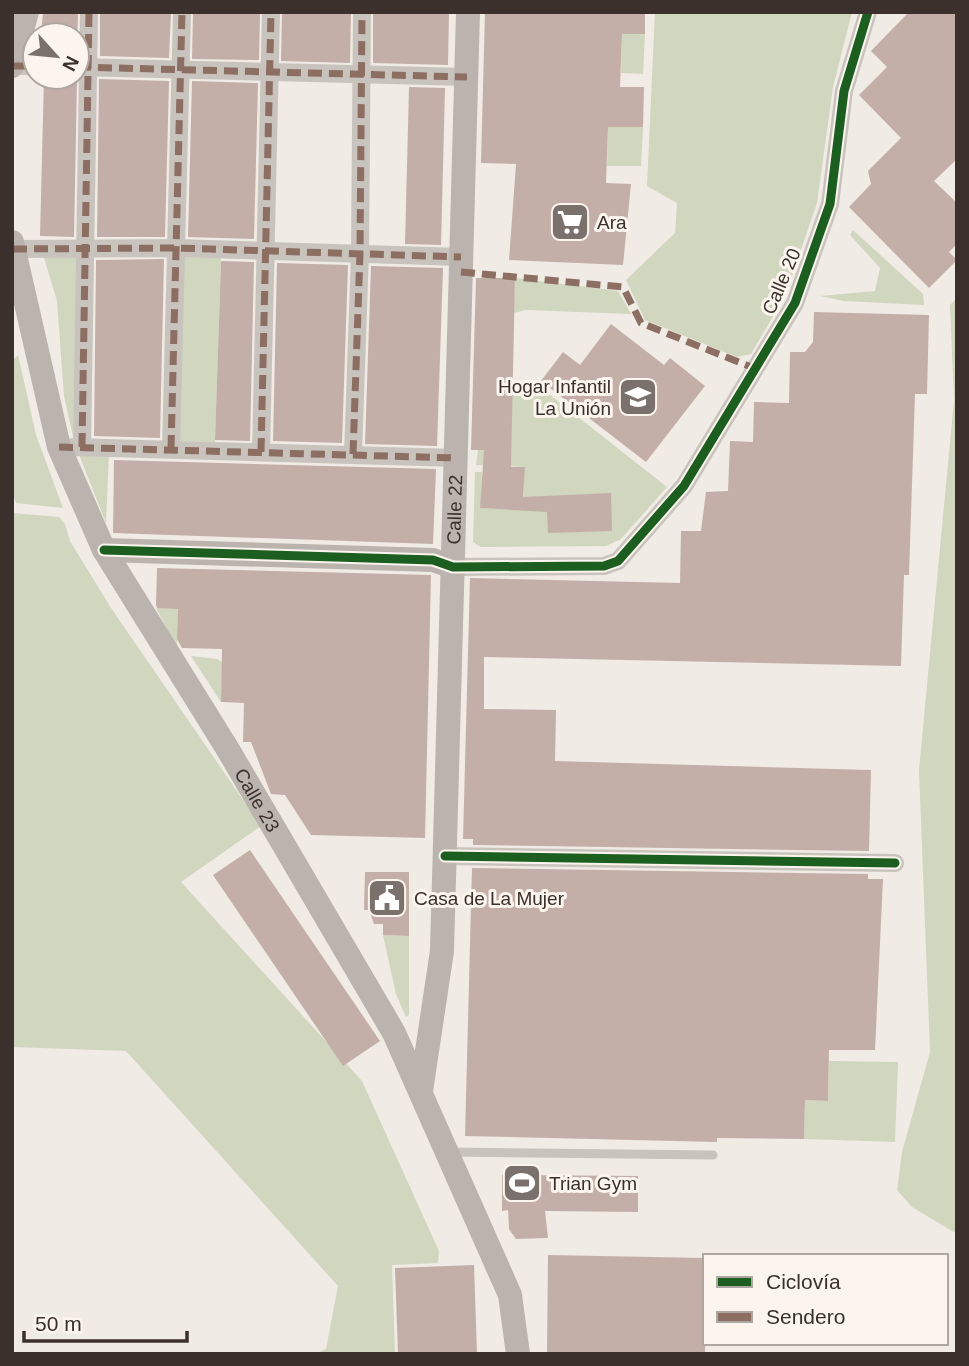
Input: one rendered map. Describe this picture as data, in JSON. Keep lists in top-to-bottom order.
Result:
{
  "streets": {
    "main road": ["Calle 22", "Calle 23"],
    "street": ["Calle 20"]
  },
  "crossings": [
    ["Calle 20", "Calle 22"],
    ["Calle 22", "Calle 23"]
  ],
  "places": {
    "supermarket": ["Ara"],
    "school or university": ["Hogar Infantil La Unión"],
    "public building": ["Casa de La Mujer"],
    "sports": ["Trian Gym"]
  },
  "legend": ["Ciclovía", "Sendero"],
  "scale_bar": "50 m",
  "north": "bottom right"
}
